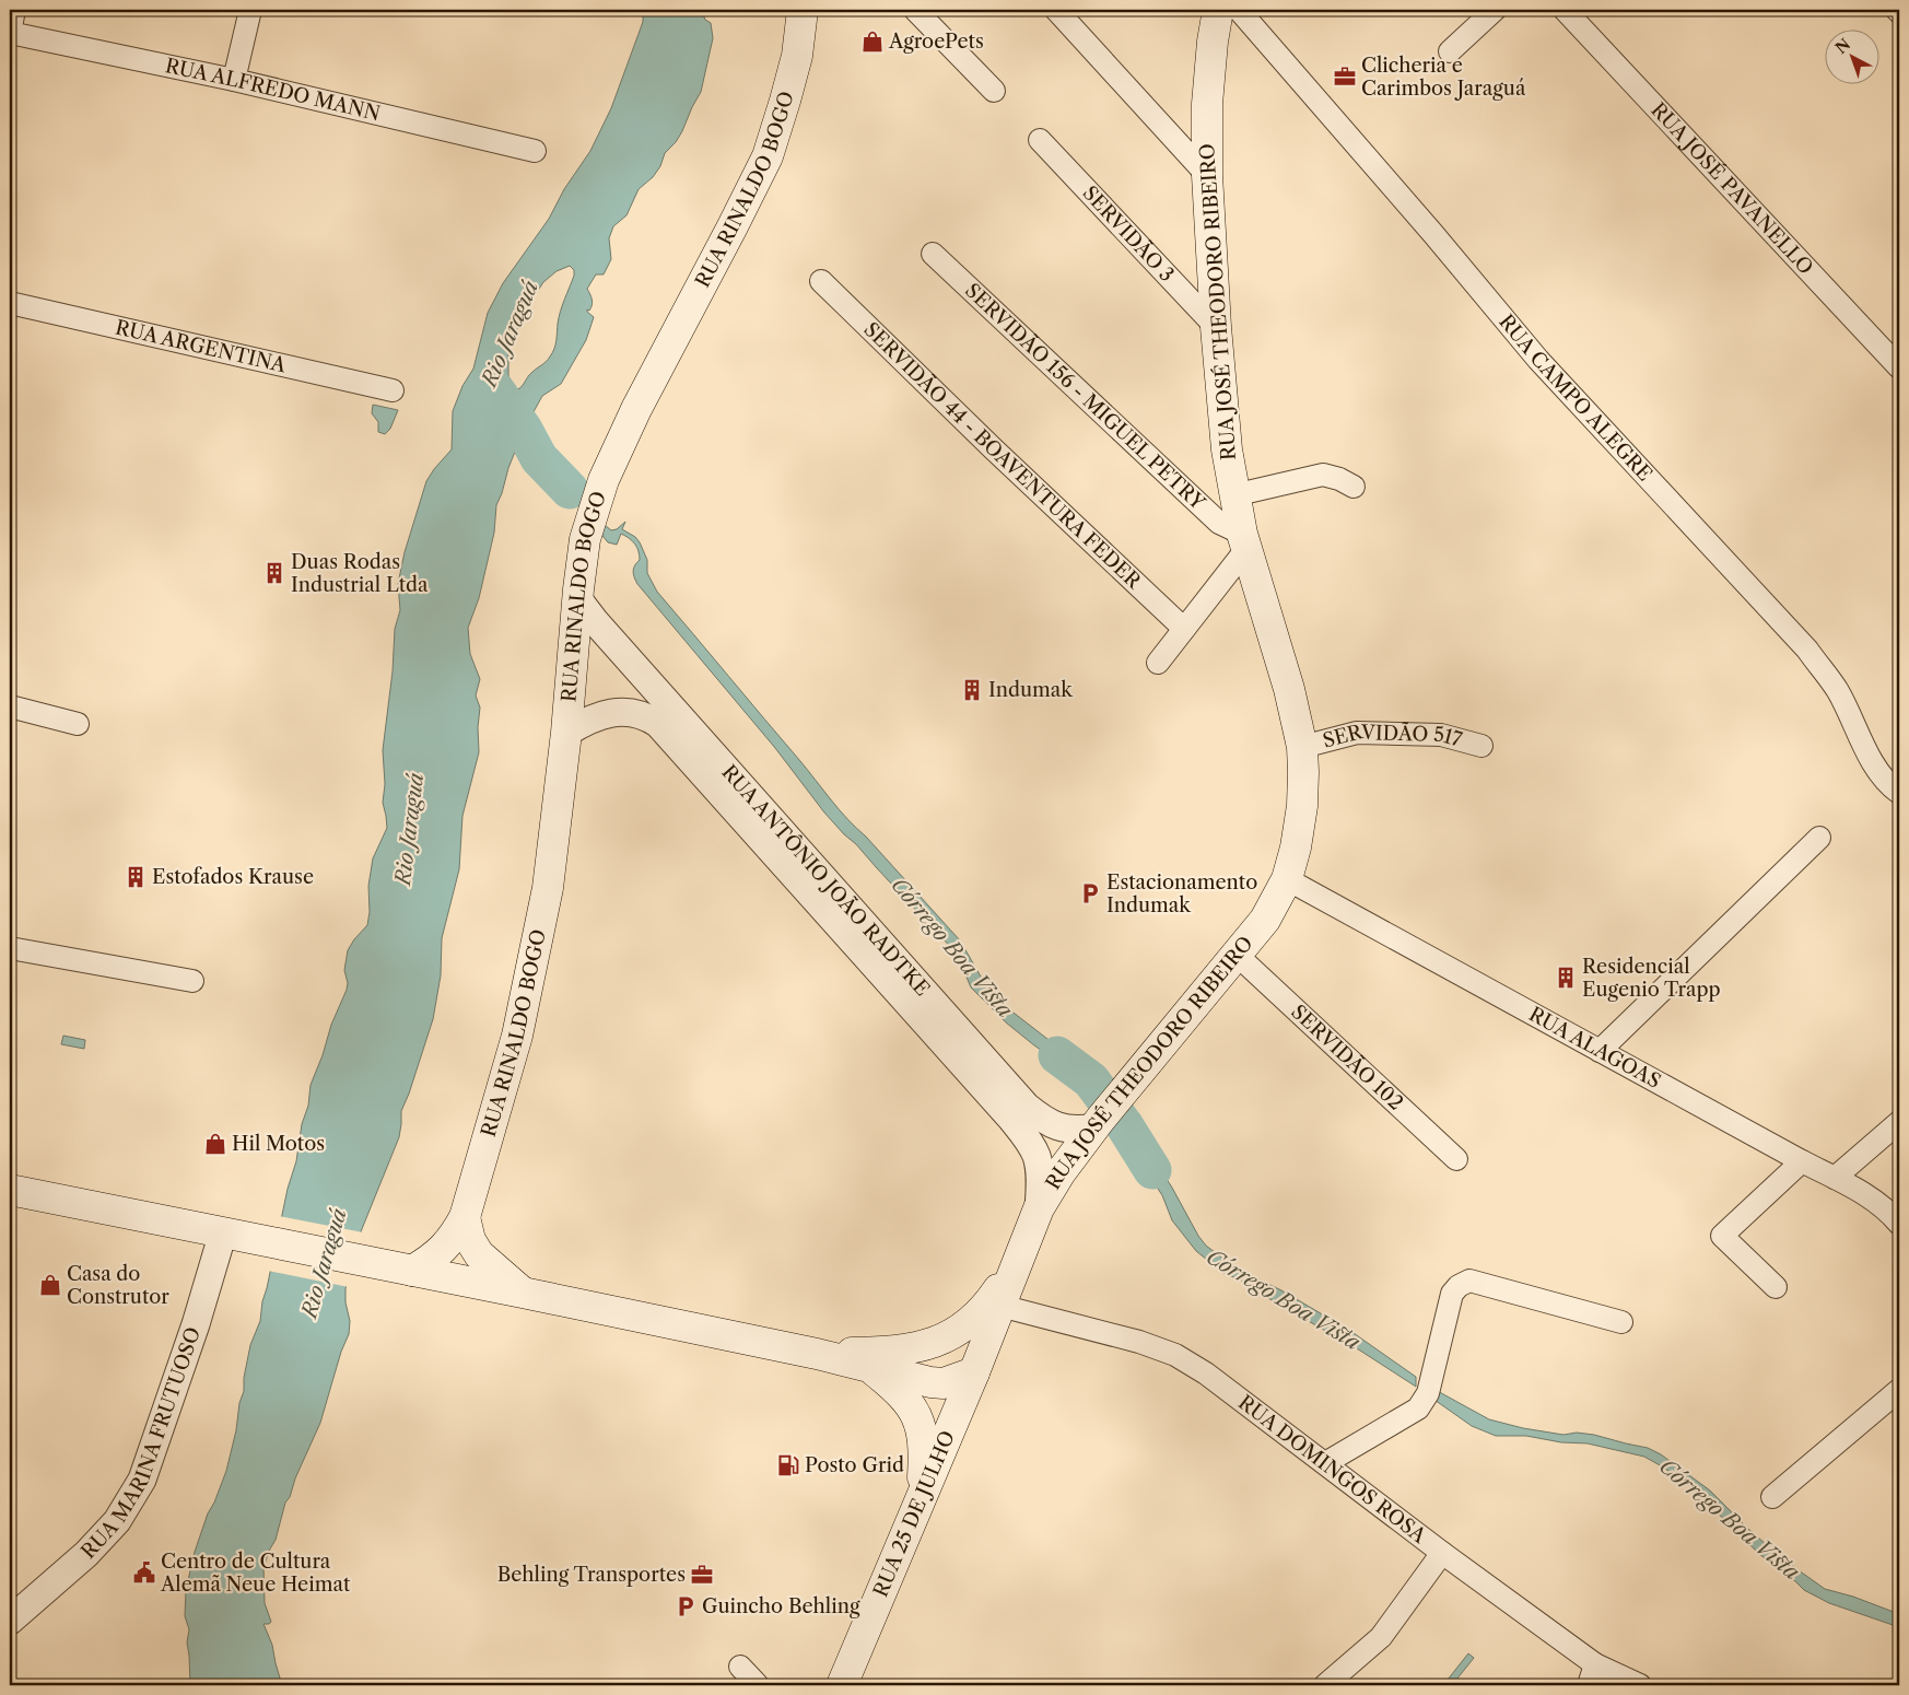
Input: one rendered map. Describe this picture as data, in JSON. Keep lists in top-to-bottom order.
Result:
{
  "streets": {
    "main road": ["RUA RINALDO BOGO", "RUA JOSÉ THEODORO RIBEIRO", "RUA 25 DE JULHO"],
    "street": [
      "RUA ALFREDO MANN",
      "RUA JOSÉ PAVANELLO",
      "SERVIDÃO 3",
      "RUA ARGENTINA",
      "SERVIDÃO 156 - MIGUEL PETRY",
      "RUA CAMPO ALEGRE",
      "SERVIDÃO 44 - BOAVENTURA FEDER",
      "SERVIDÃO 517",
      "RUA ANTÔNIO JOÃO RADTKE",
      "RUA ALAGOAS",
      "SERVIDÃO 102",
      "RUA MARINA FRUTUOSO",
      "RUA DOMINGOS ROSA"
    ]
  },
  "crossings": [
    ["RUA RINALDO BOGO", "RUA ANTÔNIO JOÃO RADTKE"],
    ["SERVIDÃO 3", "RUA JOSÉ THEODORO RIBEIRO"],
    ["RUA JOSÉ THEODORO RIBEIRO", "SERVIDÃO 156 - MIGUEL PETRY"],
    ["RUA JOSÉ THEODORO RIBEIRO", "SERVIDÃO 517"],
    ["RUA JOSÉ THEODORO RIBEIRO", "RUA ANTÔNIO JOÃO RADTKE"],
    ["RUA JOSÉ THEODORO RIBEIRO", "RUA ALAGOAS"],
    ["RUA JOSÉ THEODORO RIBEIRO", "SERVIDÃO 102"],
    ["RUA JOSÉ THEODORO RIBEIRO", "RUA DOMINGOS ROSA"],
    ["RUA JOSÉ THEODORO RIBEIRO", "RUA 25 DE JULHO"]
  ],
  "water": ["Rio Jaraguá", "Córrego Boa Vista"],
  "places": {
    "shop": ["AgroePets", "Hil Motos", "Casa do Construtor"],
    "office": ["Clicheria e Carimbos Jaraguá", "Behling Transportes"],
    "building": [
      "Duas Rodas Industrial Ltda",
      "Indumak",
      "Estofados Krause",
      "Residencial Eugenio Trapp"
    ],
    "parking": ["Estacionamento Indumak", "Guincho Behling"],
    "fuel station": ["Posto Grid"],
    "public building": ["Centro de Cultura Alemã Neue Heimat"]
  },
  "north": "top left"
}
